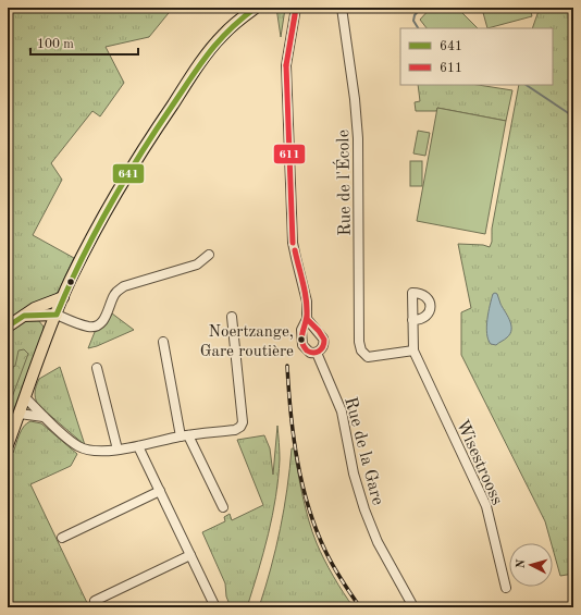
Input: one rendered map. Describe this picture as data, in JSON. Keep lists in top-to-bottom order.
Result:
{
  "streets": {
    "street": ["Rue de l'École", "Rue de la Gare", "Wisestrooss"]
  },
  "crossings": [
    ["Rue de l'École", "Wisestrooss"]
  ],
  "places": ["Noertzange, Gare routière"],
  "lines": ["transit line 641", "transit line 611"],
  "legend": ["641", "611"],
  "scale_bar": "100 m",
  "north": "left"
}
